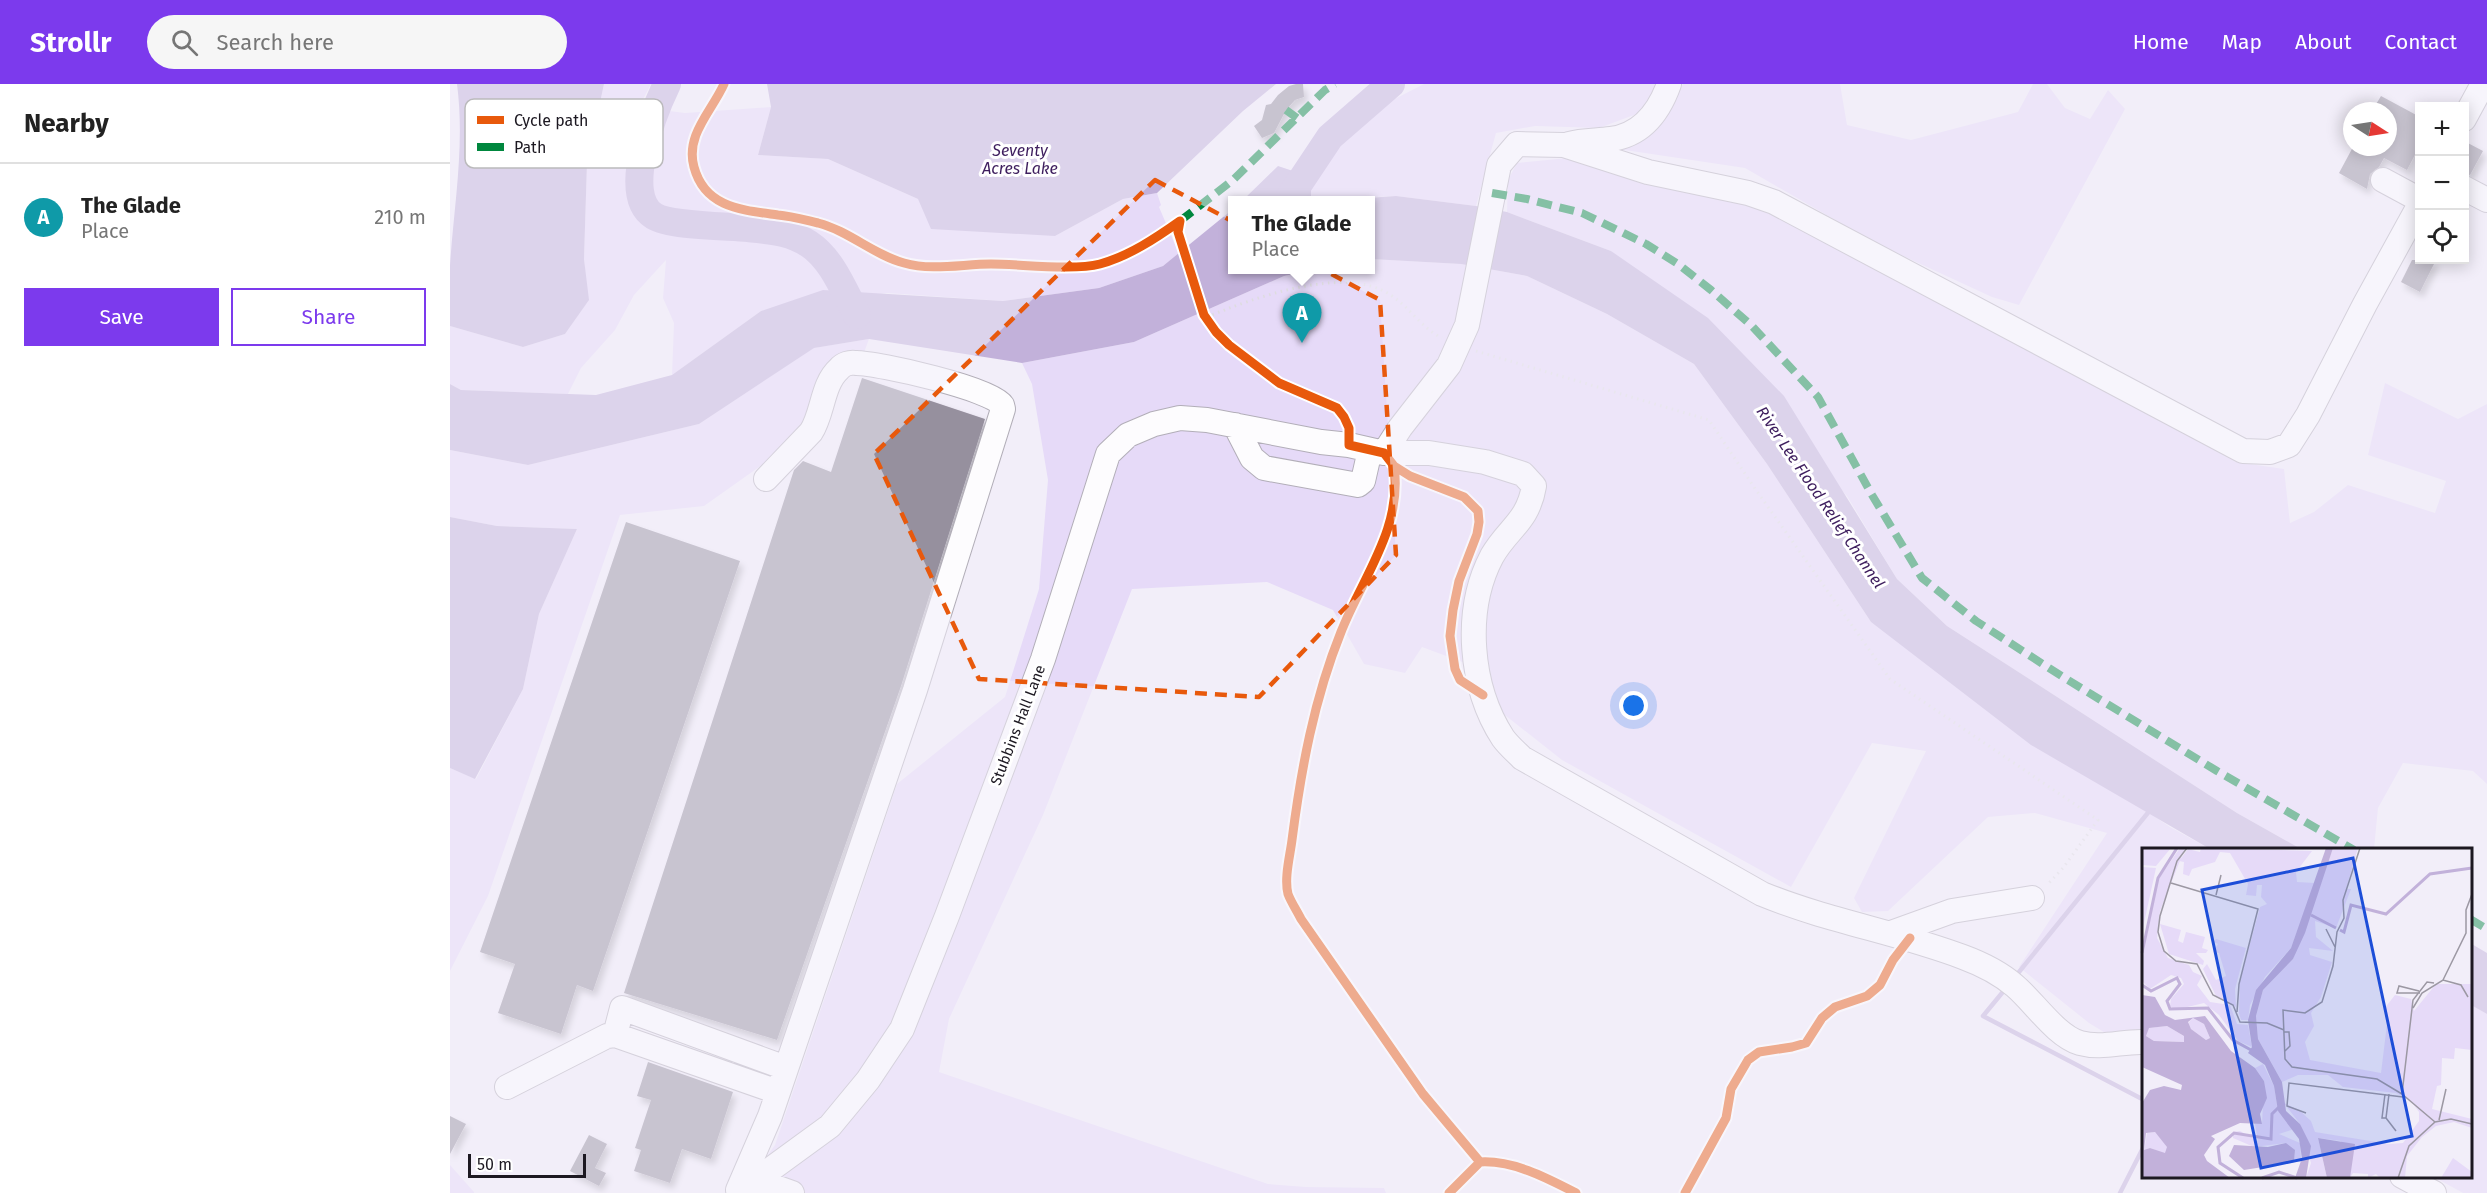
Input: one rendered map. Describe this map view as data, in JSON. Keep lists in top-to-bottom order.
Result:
{
  "streets": {
    "lane": ["Stubbins Hall Lane"]
  },
  "water": ["Seventy Acres Lake", "River Lee Flood Relief Channel"],
  "legend": ["Cycle path", "Path"],
  "scale_bar": "50 m",
  "north": "right",
  "page": {
    "header": "Strollr",
    "search": "Search here",
    "nav": [
      "Home",
      "Map",
      "About",
      "Contact"
    ],
    "heading": "Nearby",
    "map_buttons": ["+", "−"],
    "list": [
      {
        "mark": "A",
        "name": "The Glade",
        "note": "Place",
        "value": "210 m"
      }
    ],
    "popup": ["The Glade", "Place"],
    "buttons": ["Save", "Share"],
    "pins": "A",
    "scale": "50 m"
  }
}
